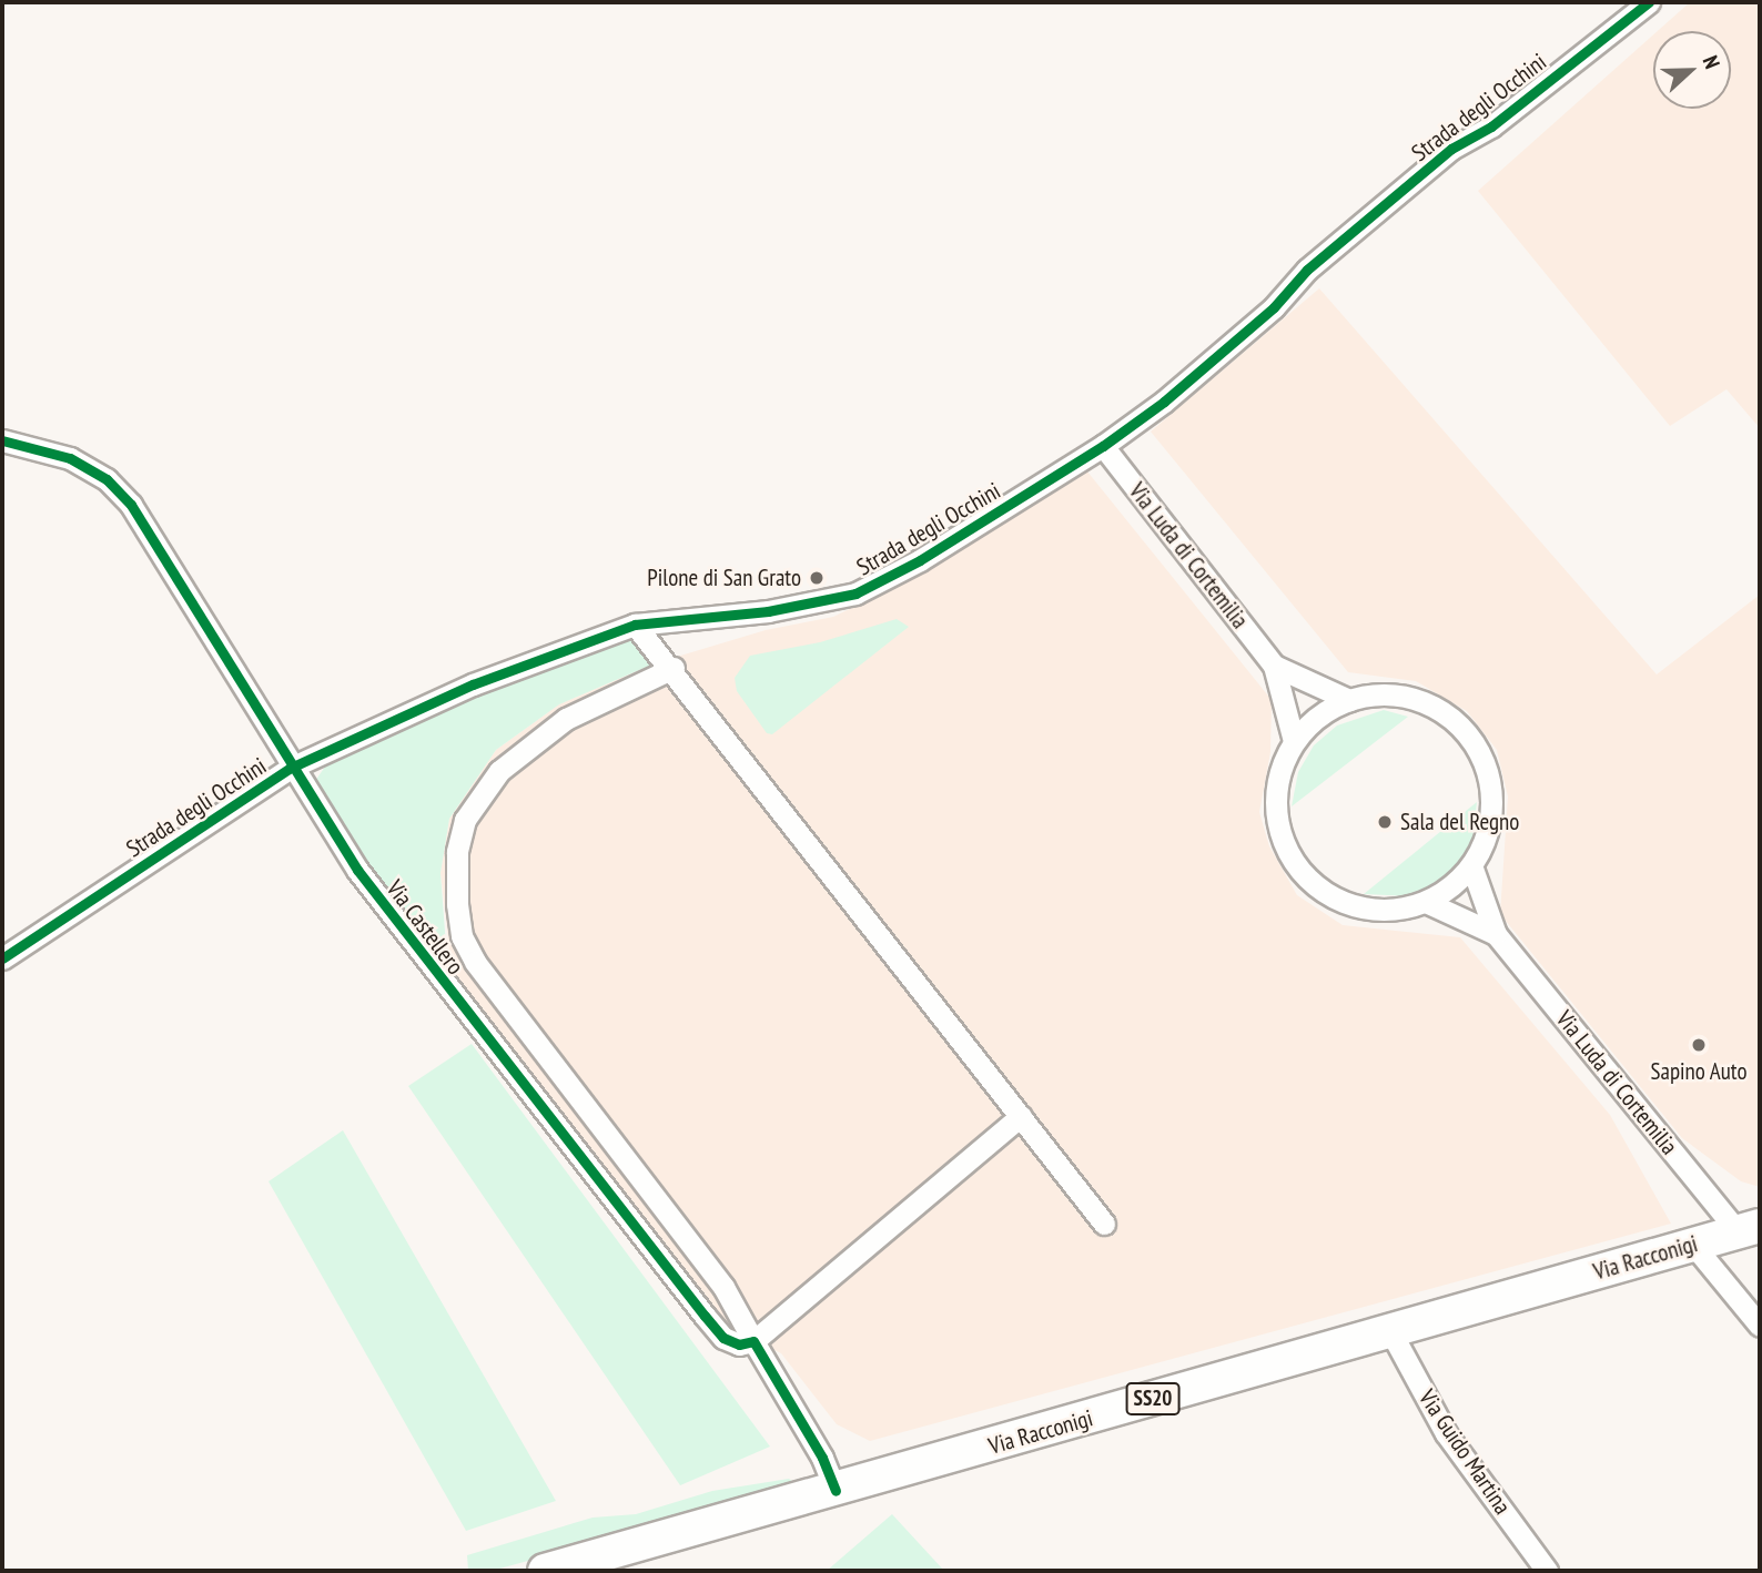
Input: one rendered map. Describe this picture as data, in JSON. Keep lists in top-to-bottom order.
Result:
{
  "streets": {
    "main road": ["Via Racconigi", "SS20"],
    "street": [
      "Strada degli Occhini",
      "Via Luda di Cortemilia",
      "Via Castellero",
      "Via Guido Martina"
    ]
  },
  "crossings": [
    ["Strada degli Occhini", "Via Luda di Cortemilia"],
    ["Strada degli Occhini", "Via Castellero"],
    ["Via Luda di Cortemilia", "Via Racconigi"],
    ["Via Racconigi", "Via Guido Martina"]
  ],
  "places": ["Pilone di San Grato", "Sala del Regno", "Sapino Auto"],
  "north": "right"
}
